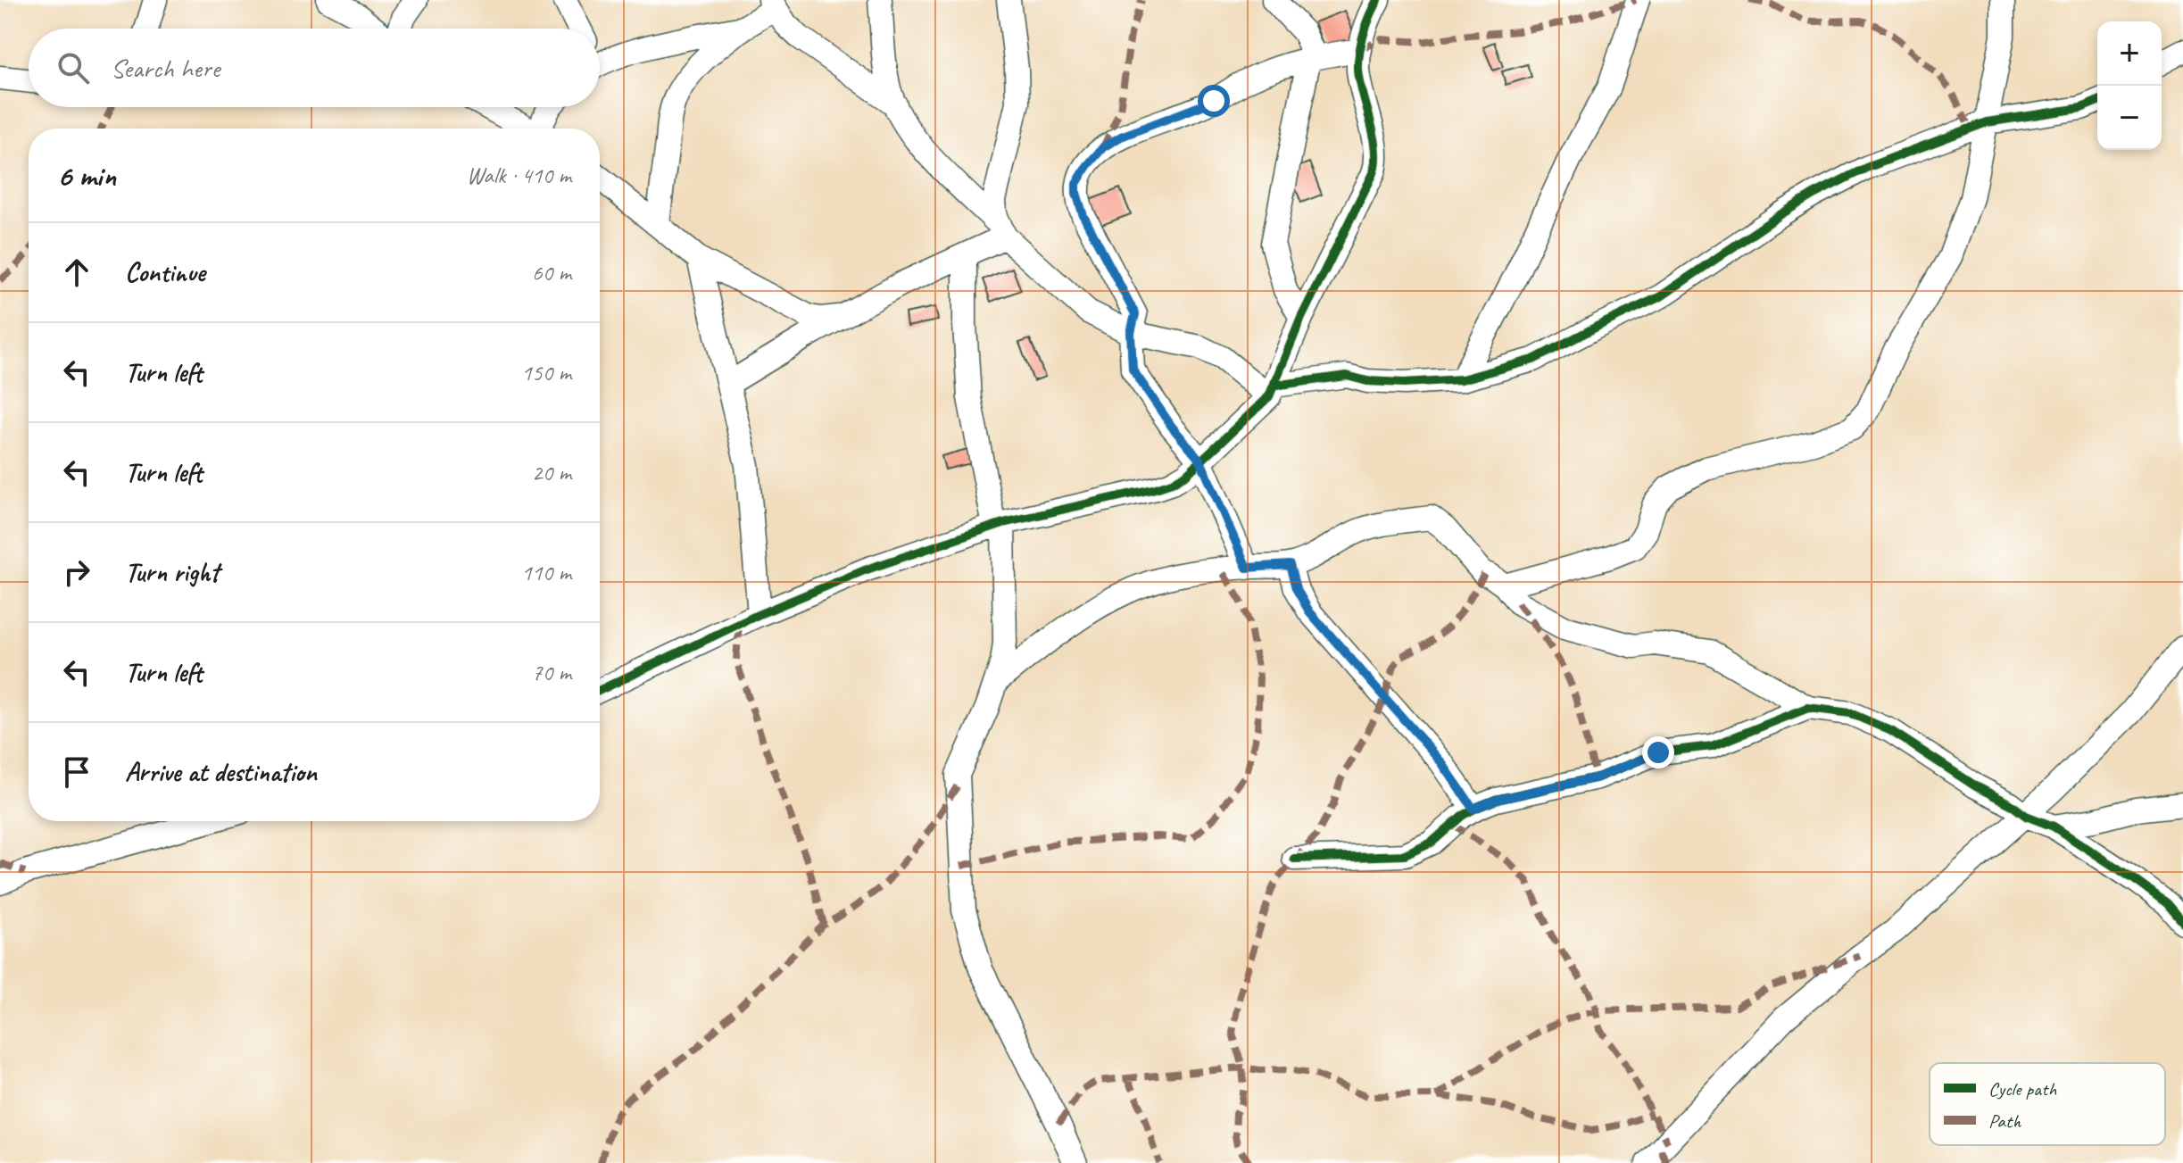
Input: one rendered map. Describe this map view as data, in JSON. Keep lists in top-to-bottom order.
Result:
{
  "legend": ["Cycle path", "Path"],
  "page": {
    "map_buttons": ["+", "−"],
    "search": "Search here",
    "heading": ["6 min", "Walk · 410 m"],
    "list": [
      ["Continue", "60 m"],
      ["Turn left", "150 m"],
      ["Turn left", "20 m"],
      ["Turn right", "110 m"],
      ["Turn left", "70 m"],
      "Arrive at destination"
    ]
  }
}
